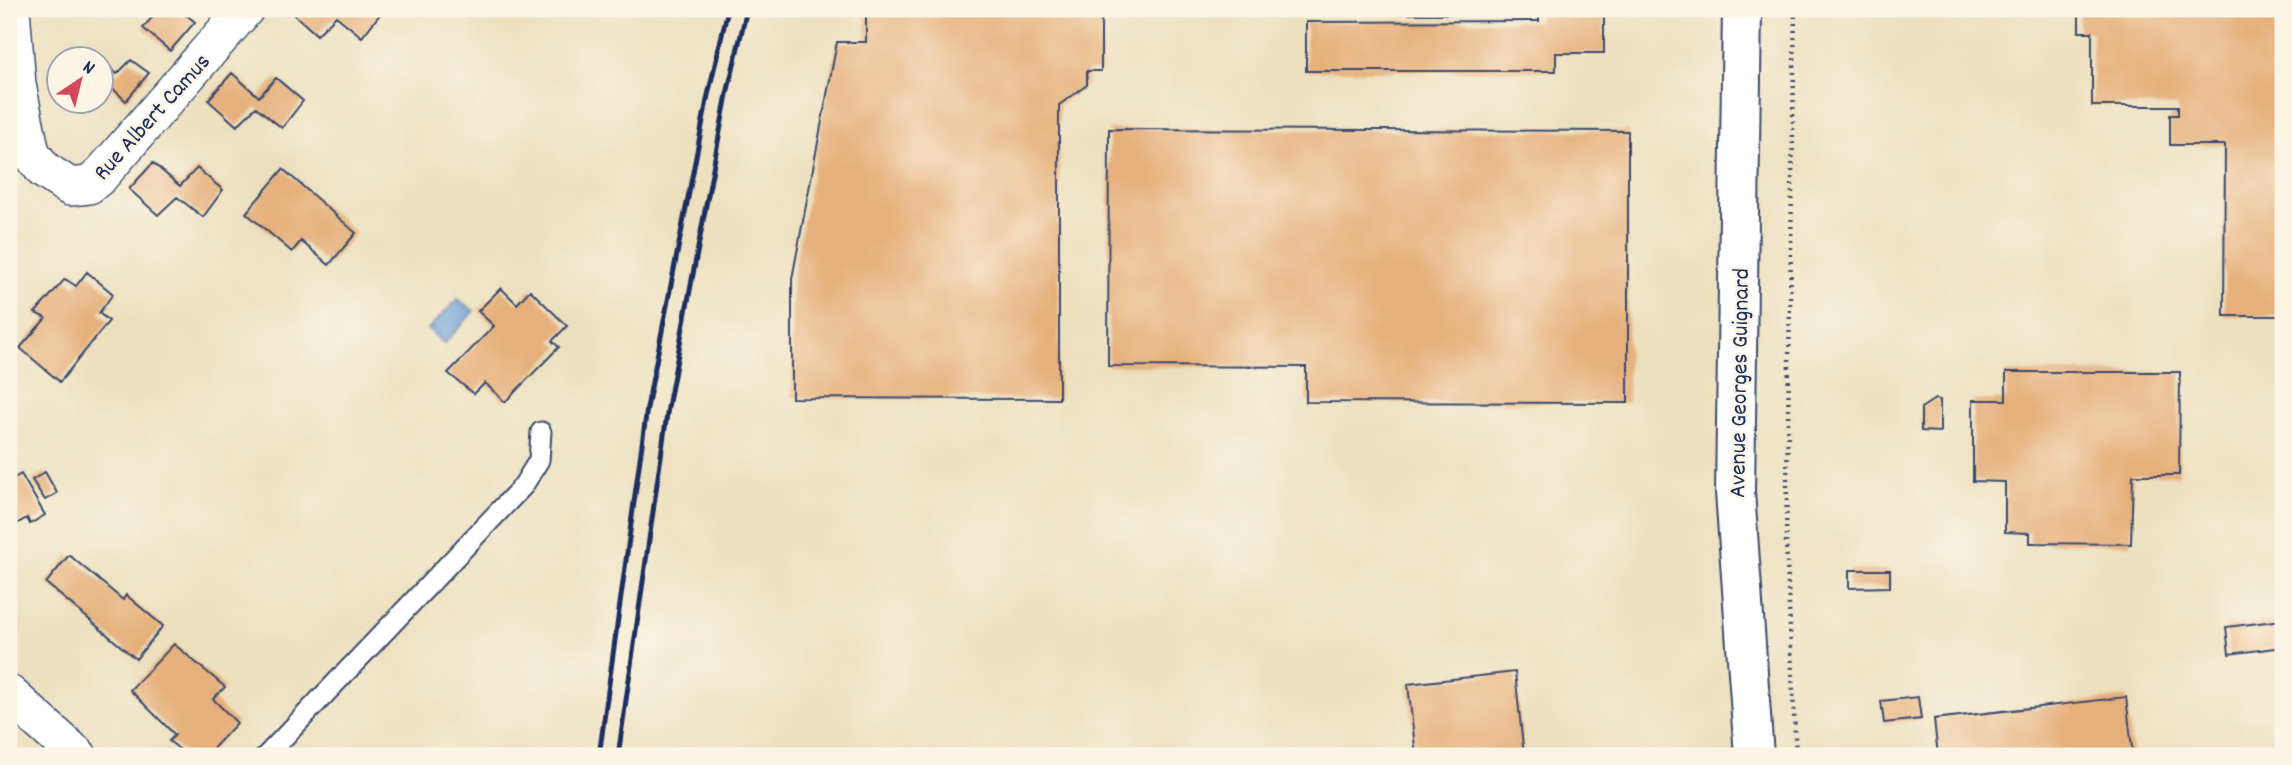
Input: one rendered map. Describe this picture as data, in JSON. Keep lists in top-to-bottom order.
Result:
{
  "streets": {
    "street": ["Rue Albert Camus", "Avenue Georges Guignard"]
  },
  "north": "top right"
}
